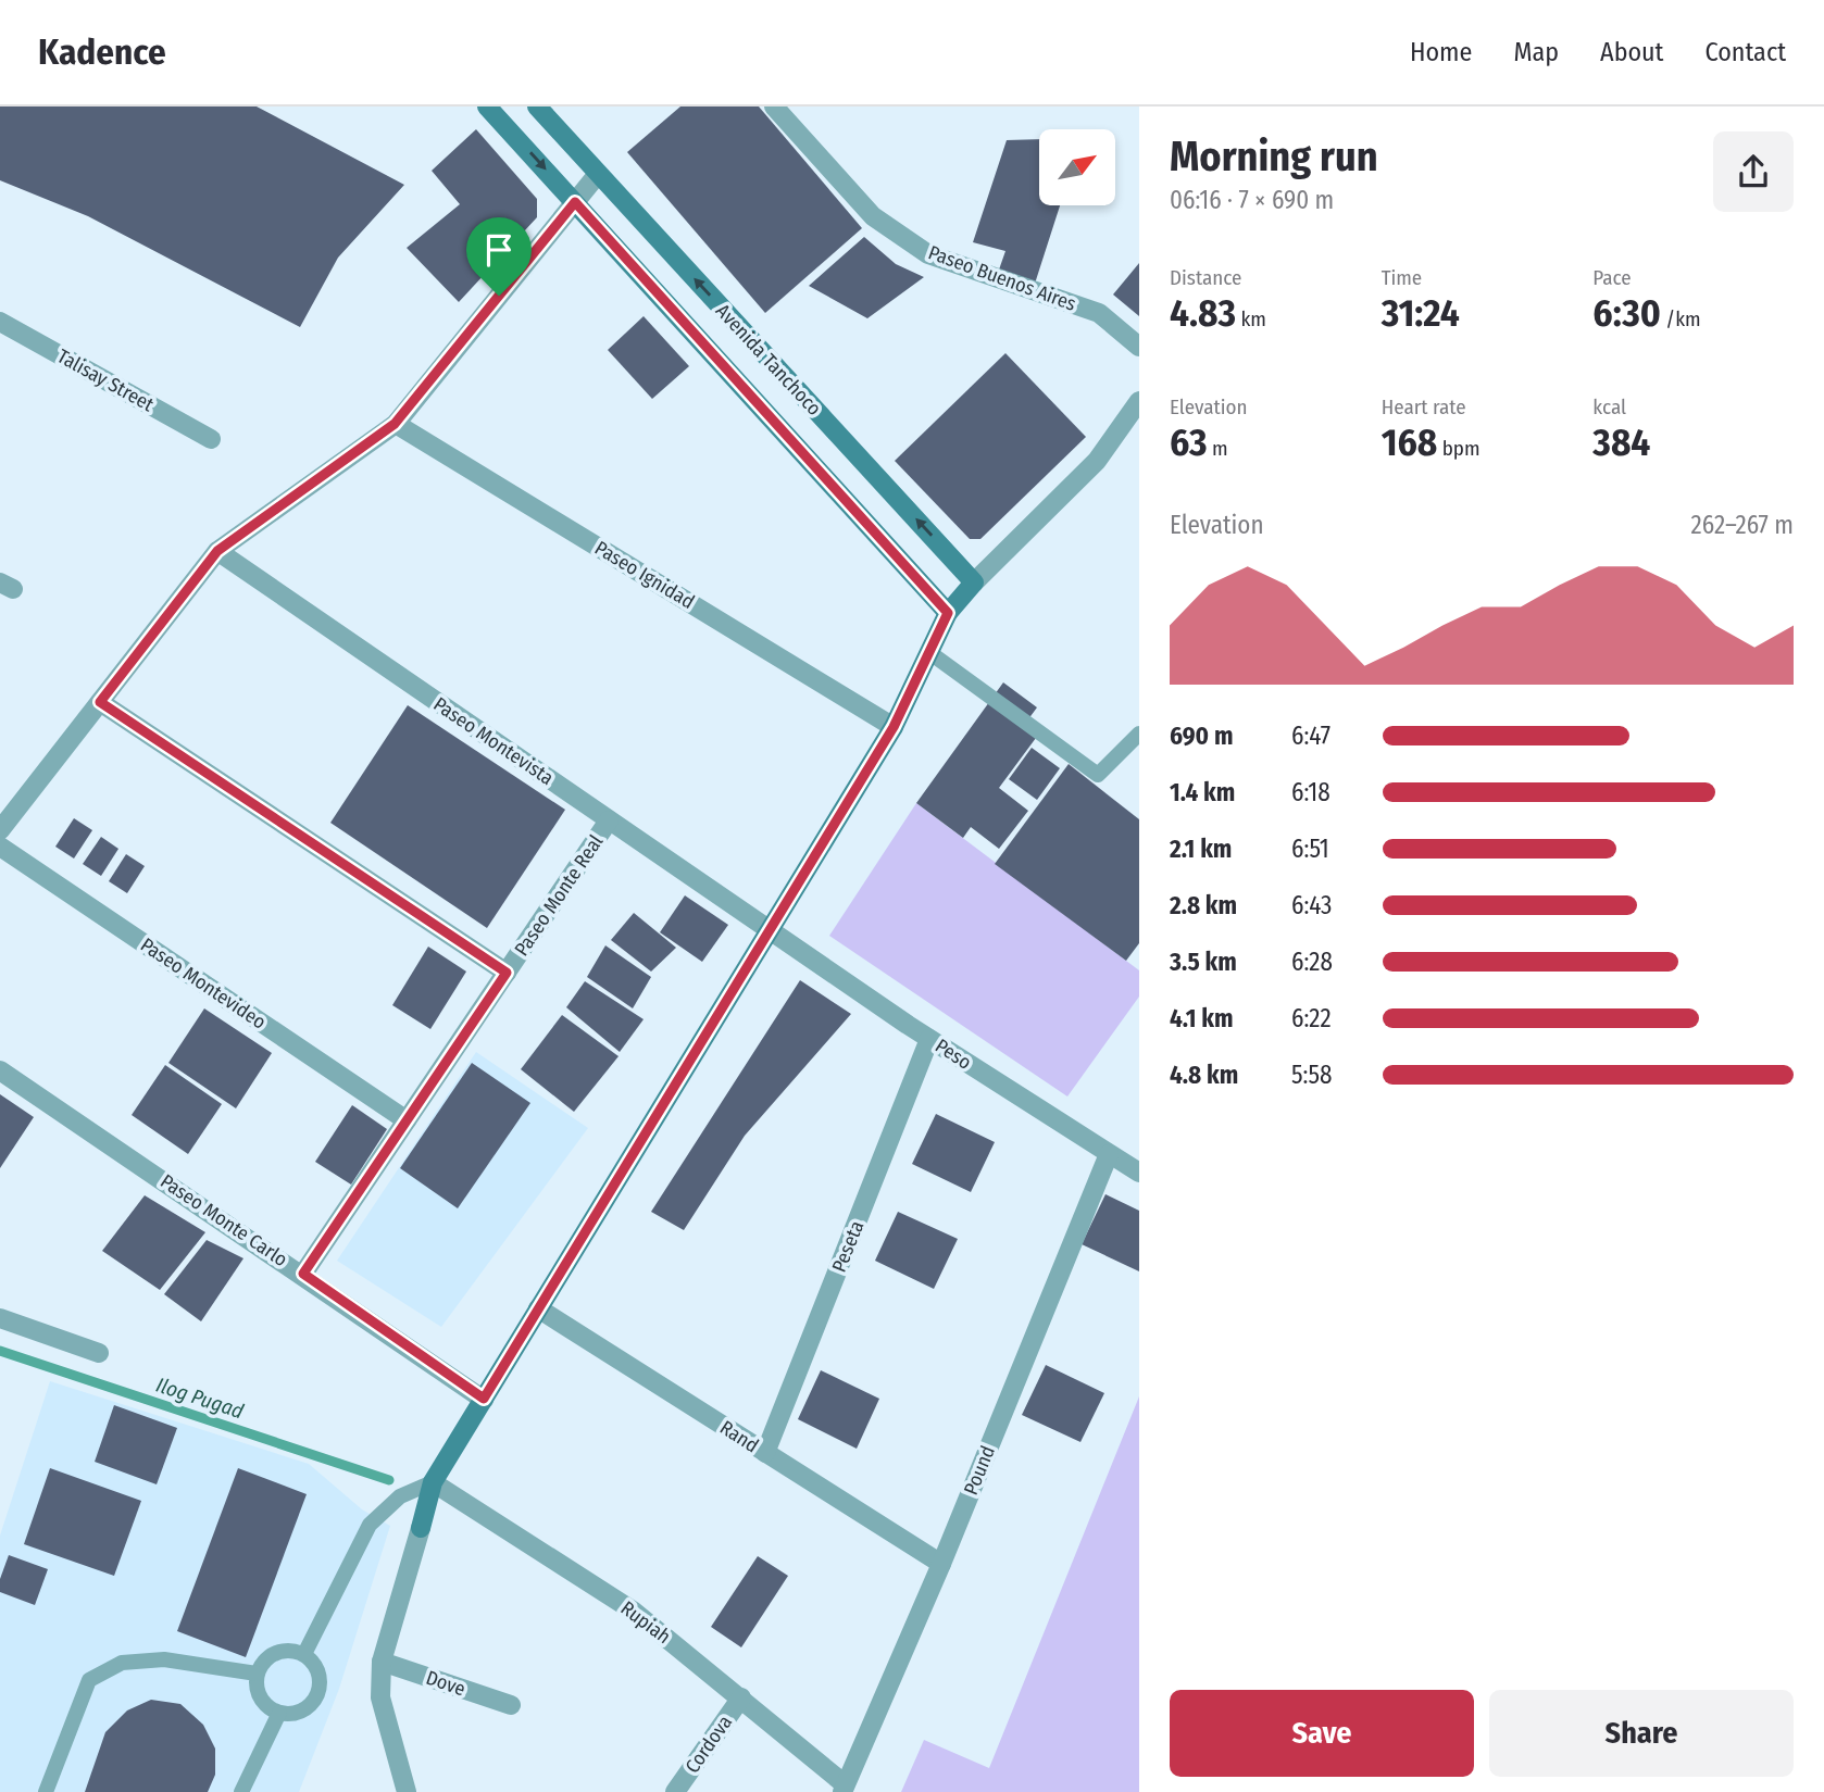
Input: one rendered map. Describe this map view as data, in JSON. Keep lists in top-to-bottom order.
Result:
{
  "streets": {
    "street": [
      "Paseo Buenos Aires",
      "Avenida Tanchoco",
      "Talisay Street",
      "Paseo Ignidad",
      "Paseo Montevista",
      "Paseo Monte Real",
      "Paseo Montevideo",
      "Peso",
      "Paseo Monte Carlo",
      "Peseta",
      "Rand",
      "Pound",
      "Rupiah",
      "Dove",
      "Cordova"
    ]
  },
  "crossings": [
    ["Paseo Montevista", "Paseo Monte Real"],
    ["Paseo Montevista", "Peso"],
    ["Paseo Monte Real", "Paseo Montevideo"],
    ["Paseo Monte Real", "Paseo Monte Carlo"],
    ["Peso", "Peseta"],
    ["Peso", "Pound"],
    ["Peseta", "Rand"],
    ["Rand", "Pound"],
    ["Pound", "Rupiah"],
    ["Rupiah", "Cordova"]
  ],
  "water": ["Ilog Pugad"],
  "north": "top right",
  "page": {
    "header": "Kadence",
    "nav": [
      "Home",
      "Map",
      "About",
      "Contact"
    ],
    "heading": ["Morning run", "06:16 · 7 × 690 m"],
    "stats": [
      ["Distance", "4.83 km"],
      ["Time", "31:24"],
      ["Pace", "6:30 /km"],
      ["Elevation", "63 m"],
      ["Heart rate", "168 bpm"],
      ["kcal", "384"]
    ],
    "chart": ["Elevation", "262–267 m"],
    "list": [
      {
        "name": "690 m",
        "note": "6:47"
      },
      {
        "name": "1.4 km",
        "note": "6:18"
      },
      {
        "name": "2.1 km",
        "note": "6:51"
      },
      {
        "name": "2.8 km",
        "note": "6:43"
      },
      {
        "name": "3.5 km",
        "note": "6:28"
      },
      {
        "name": "4.1 km",
        "note": "6:22"
      },
      {
        "name": "4.8 km",
        "note": "5:58"
      }
    ],
    "buttons": ["Save", "Share"]
  }
}
